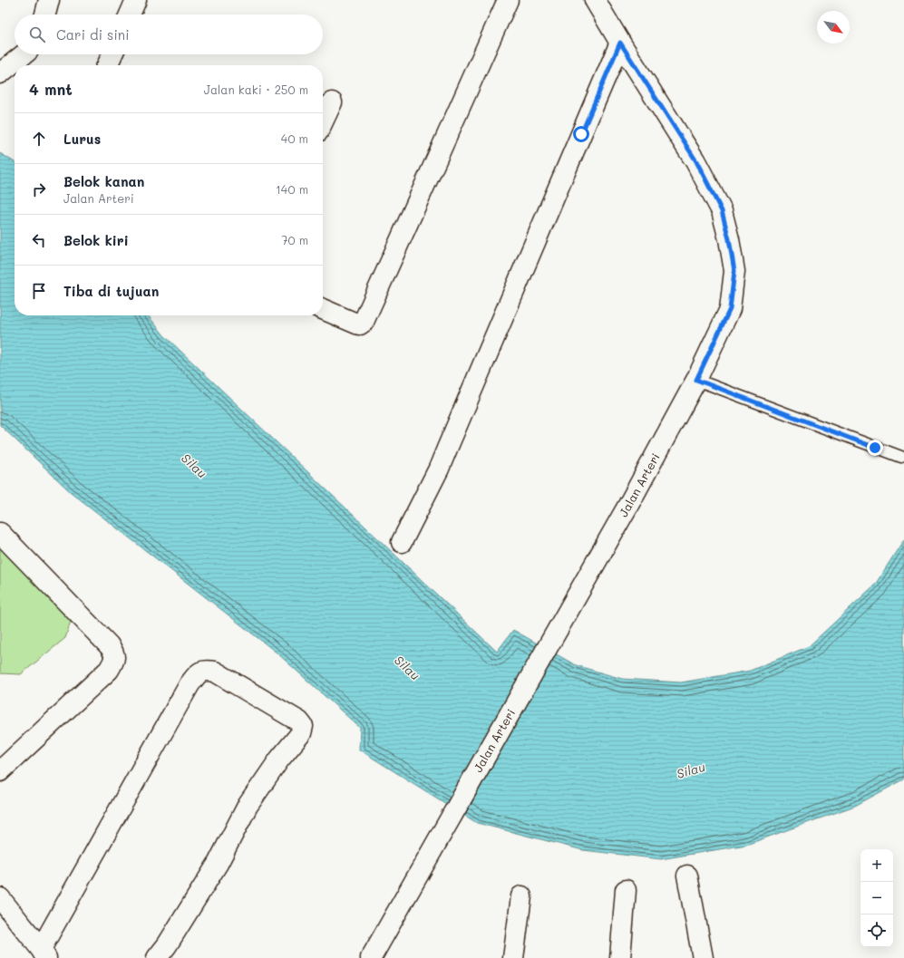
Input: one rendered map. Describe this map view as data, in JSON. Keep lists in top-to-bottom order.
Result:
{
  "streets": {
    "street": ["Jalan Arteri"]
  },
  "water": ["Silau"],
  "north": "bottom right",
  "page": {
    "search": "Cari di sini",
    "heading": ["4 mnt", "Jalan kaki · 250 m"],
    "list": [
      ["Lurus", "40 m"],
      ["Belok kanan", "Jalan Arteri", "140 m"],
      ["Belok kiri", "70 m"],
      "Tiba di tujuan"
    ],
    "map_buttons": ["+", "−"]
  }
}
